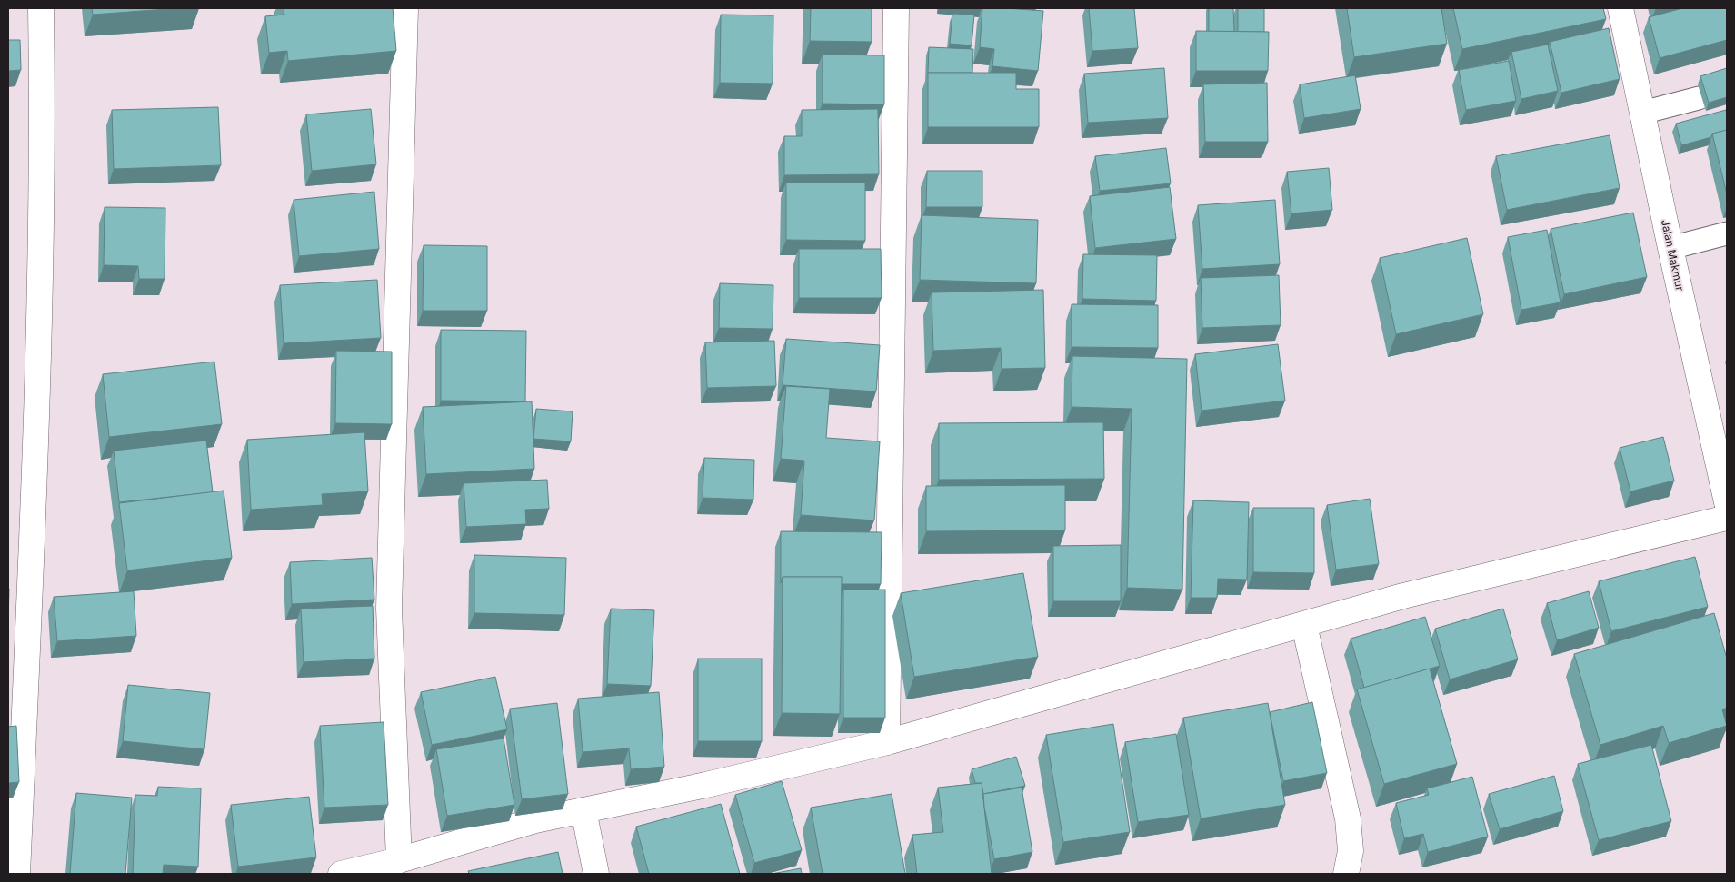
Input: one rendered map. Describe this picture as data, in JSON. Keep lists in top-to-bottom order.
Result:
{
  "streets": {
    "street": ["Jalan Makmur"]
  }
}
